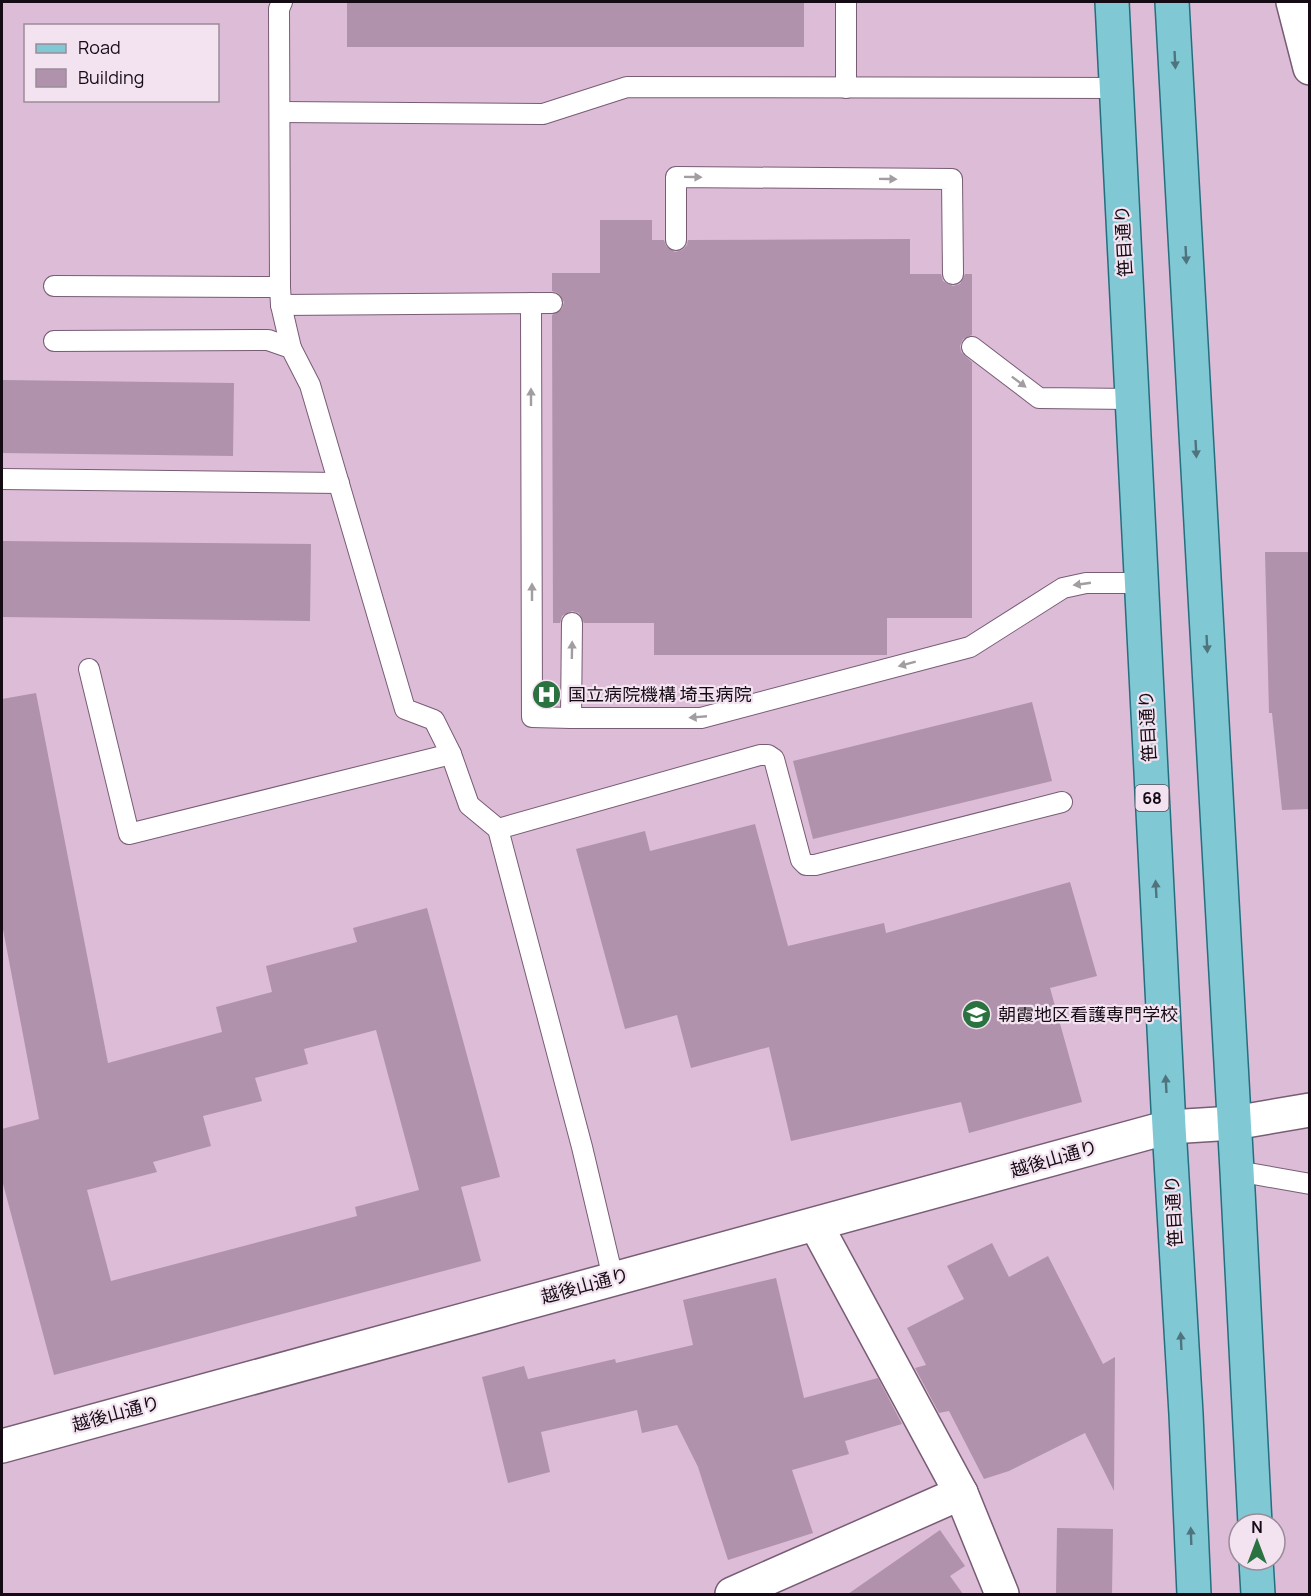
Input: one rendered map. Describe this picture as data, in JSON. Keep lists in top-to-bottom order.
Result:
{
  "streets": {
    "main road": ["笹目通り", "68"],
    "street": ["越後山通り"]
  },
  "crossings": [
    ["笹目通り", "越後山通り"]
  ],
  "places": {
    "hospital": ["国立病院機構 埼玉病院"],
    "school or university": ["朝霞地区看護専門学校"]
  },
  "legend": ["Road", "Building"],
  "north": "top"
}
